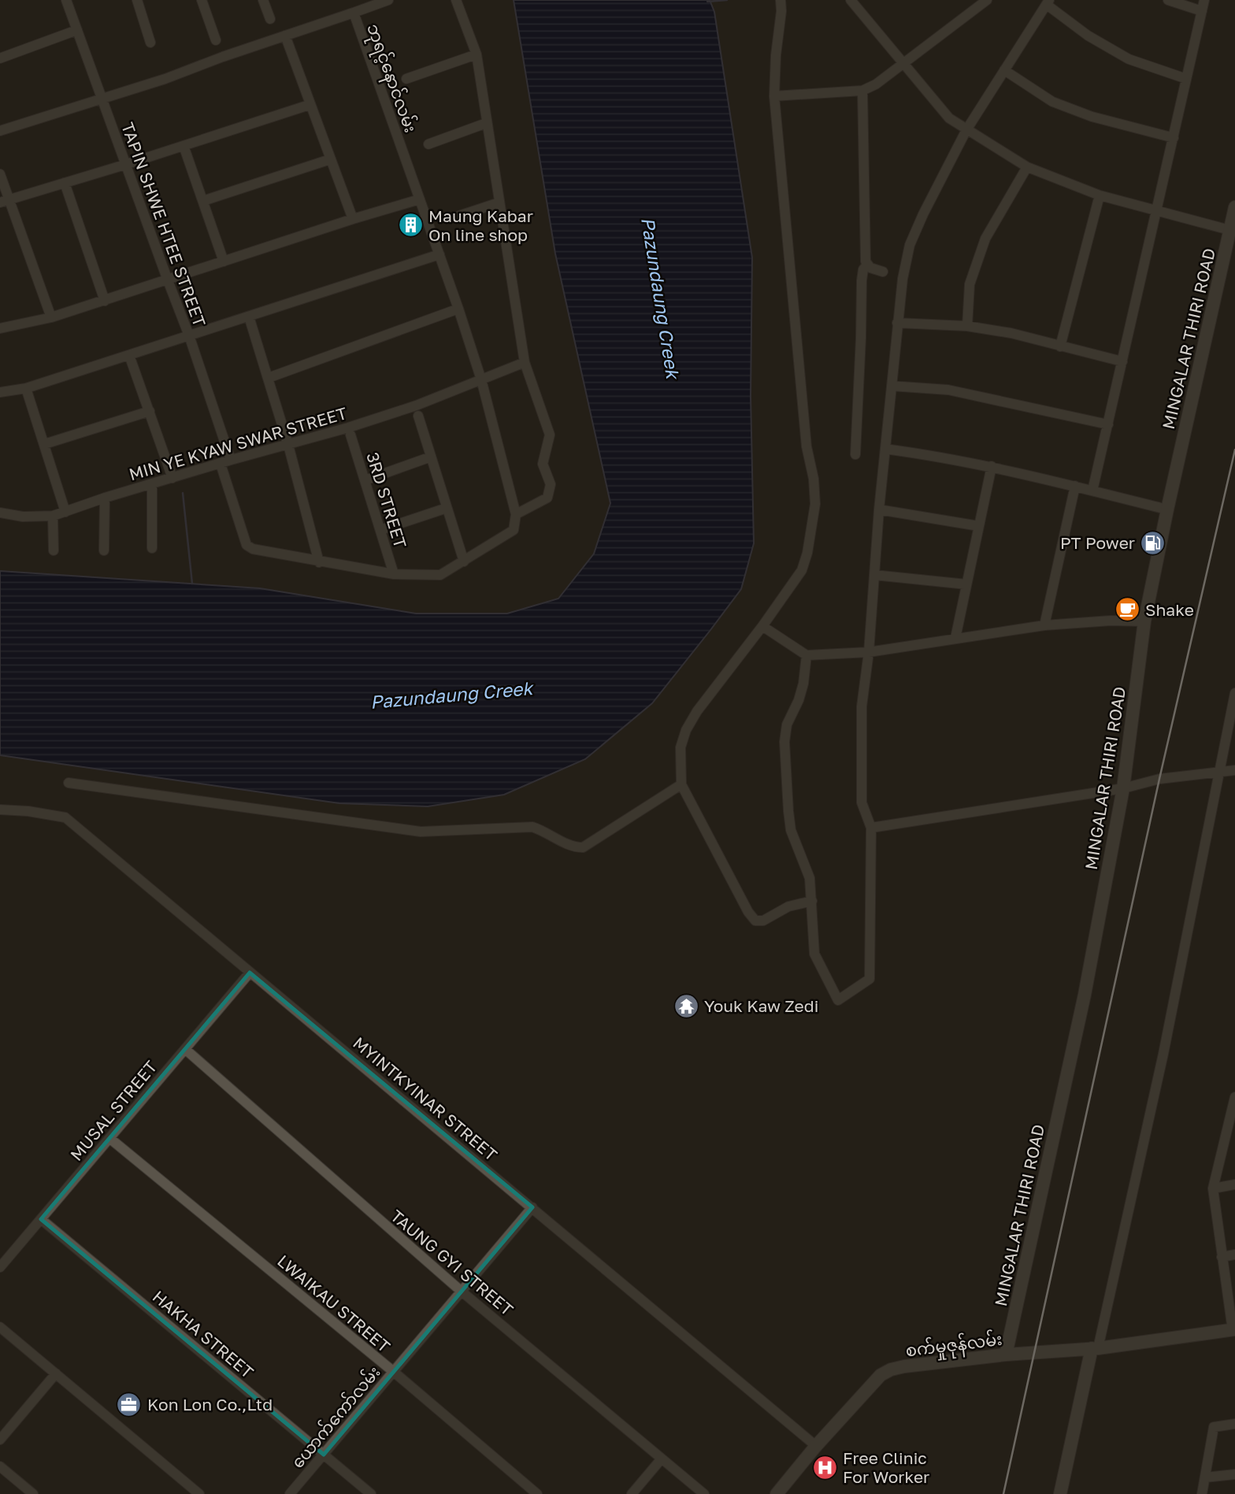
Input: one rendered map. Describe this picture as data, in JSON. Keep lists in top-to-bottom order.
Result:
{
  "streets": {
    "street": [
      "ဘုရင့်နောင်လမ်း",
      "TAPIN SHWE HTEE STREET",
      "MINGALAR THIRI ROAD",
      "MIN YE KYAW SWAR STREET",
      "3RD STREET",
      "MYINTKYINAR STREET",
      "MUSAL STREET",
      "TAUNG GYI STREET",
      "LWAIKAU STREET",
      "HAKHA STREET",
      "စက်မှုဇုန်လမ်း",
      "ယောက်ကော်လမ်း"
    ]
  },
  "crossings": [
    ["ဘုရင့်နောင်လမ်း", "TAPIN SHWE HTEE STREET"],
    ["ဘုရင့်နောင်လမ်း", "MIN YE KYAW SWAR STREET"],
    ["TAPIN SHWE HTEE STREET", "MIN YE KYAW SWAR STREET"],
    ["MINGALAR THIRI ROAD", "စက်မှုဇုန်လမ်း"],
    ["MYINTKYINAR STREET", "MUSAL STREET"],
    ["MYINTKYINAR STREET", "စက်မှုဇုန်လမ်း"],
    ["MYINTKYINAR STREET", "ယောက်ကော်လမ်း"],
    ["MUSAL STREET", "TAUNG GYI STREET"],
    ["MUSAL STREET", "LWAIKAU STREET"],
    ["MUSAL STREET", "HAKHA STREET"],
    ["TAUNG GYI STREET", "ယောက်ကော်လမ်း"],
    ["LWAIKAU STREET", "ယောက်ကော်လမ်း"],
    ["HAKHA STREET", "ယောက်ကော်လမ်း"]
  ],
  "water": ["Pazundaung Creek"],
  "places": {
    "building": ["Maung Kabar On line shop"],
    "fuel station": ["PT Power"],
    "cafe": ["Shake"],
    "temple": ["Youk Kaw Zedi"],
    "office": ["Kon Lon Co.,Ltd"],
    "hospital": ["Free Clinic For Worker"]
  }
}
